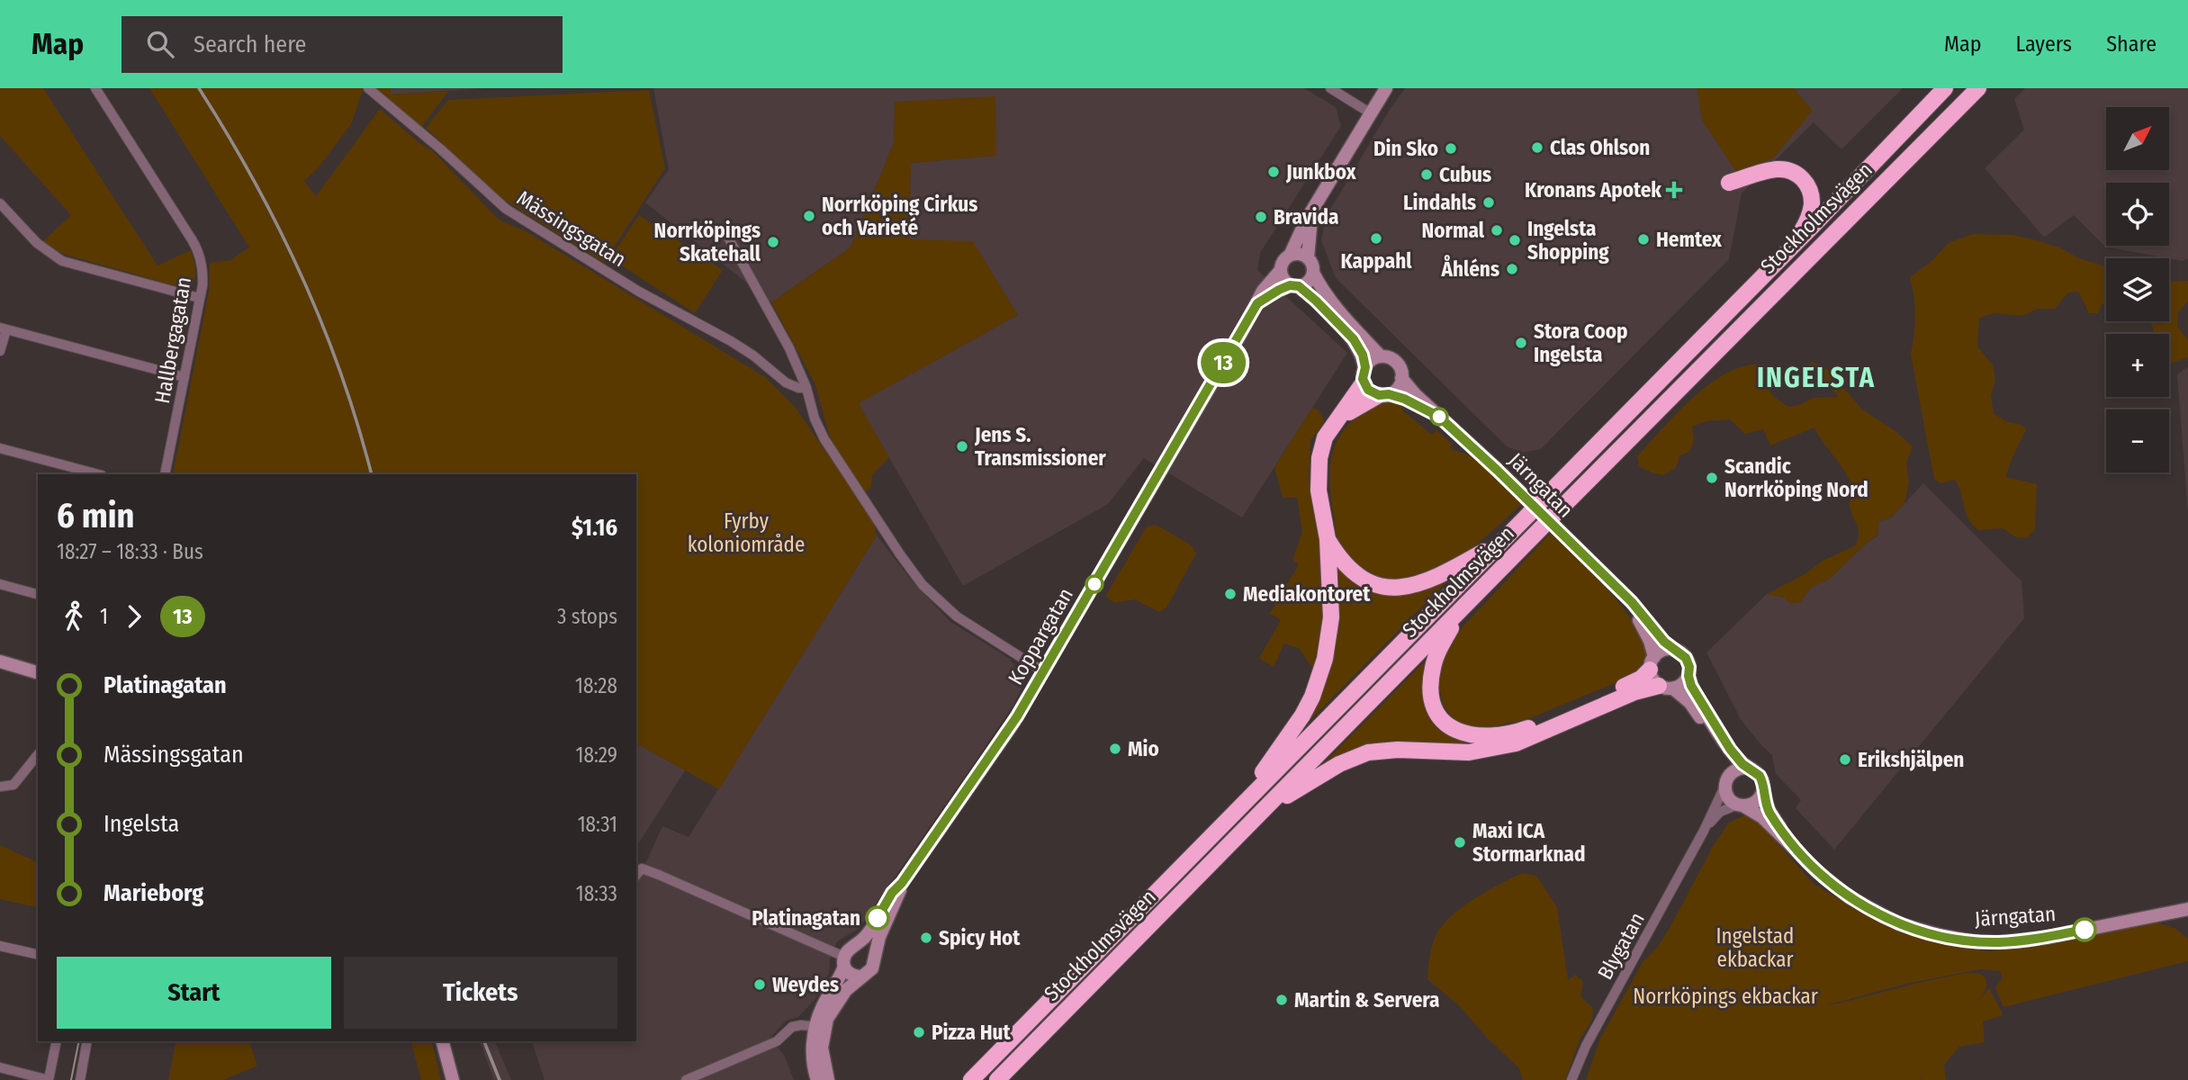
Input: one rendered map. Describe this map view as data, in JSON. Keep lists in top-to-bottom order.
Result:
{
  "streets": {
    "highway": ["Stockholmsvägen"],
    "street": [
      "Mässingsgatan",
      "Hallbergagatan",
      "Järngatan",
      "Koppargatan",
      "Blygatan"
    ]
  },
  "crossings": [
    ["Järngatan", "Blygatan"]
  ],
  "districts": ["INGELSTA"],
  "parks": ["Fyrby koloniområde", "Ingelstad ekbackar", "Norrköpings ekbackar"],
  "places": {
    "other": [
      "Clas Ohlson",
      "Din Sko",
      "Junkbox",
      "Cubus",
      "Lindahls",
      "Norrköping Cirkus och Varieté",
      "Bravida",
      "Normal",
      "Kappahl",
      "Hemtex",
      "Ingelsta Shopping",
      "Norrköpings Skatehall",
      "Åhléns",
      "Stora Coop Ingelsta",
      "Jens S. Transmissioner",
      "Scandic Norrköping Nord",
      "Mediakontoret",
      "Mio",
      "Erikshjälpen",
      "Maxi ICA Stormarknad",
      "Platinagatan",
      "Spicy Hot",
      "Weydes",
      "Martin & Servera",
      "Pizza Hut"
    ],
    "health": ["Kronans Apotek"]
  },
  "lines": ["bus line 13"],
  "north": "top right",
  "page": {
    "header": "Map",
    "search": "Search here",
    "nav": ["Map", "Layers", "Share"],
    "on_map": "13",
    "map_buttons": ["+", "−"],
    "heading": ["6 min", "18:27 – 18:33 · Bus", "$1.16"],
    "legs": ["1", "13", "3 stops"],
    "list": [
      {
        "name": "Platinagatan",
        "value": "18:28"
      },
      {
        "name": "Mässingsgatan",
        "value": "18:29"
      },
      {
        "name": "Ingelsta",
        "value": "18:31"
      },
      {
        "name": "Marieborg",
        "value": "18:33"
      }
    ],
    "buttons": ["Start", "Tickets"]
  }
}
